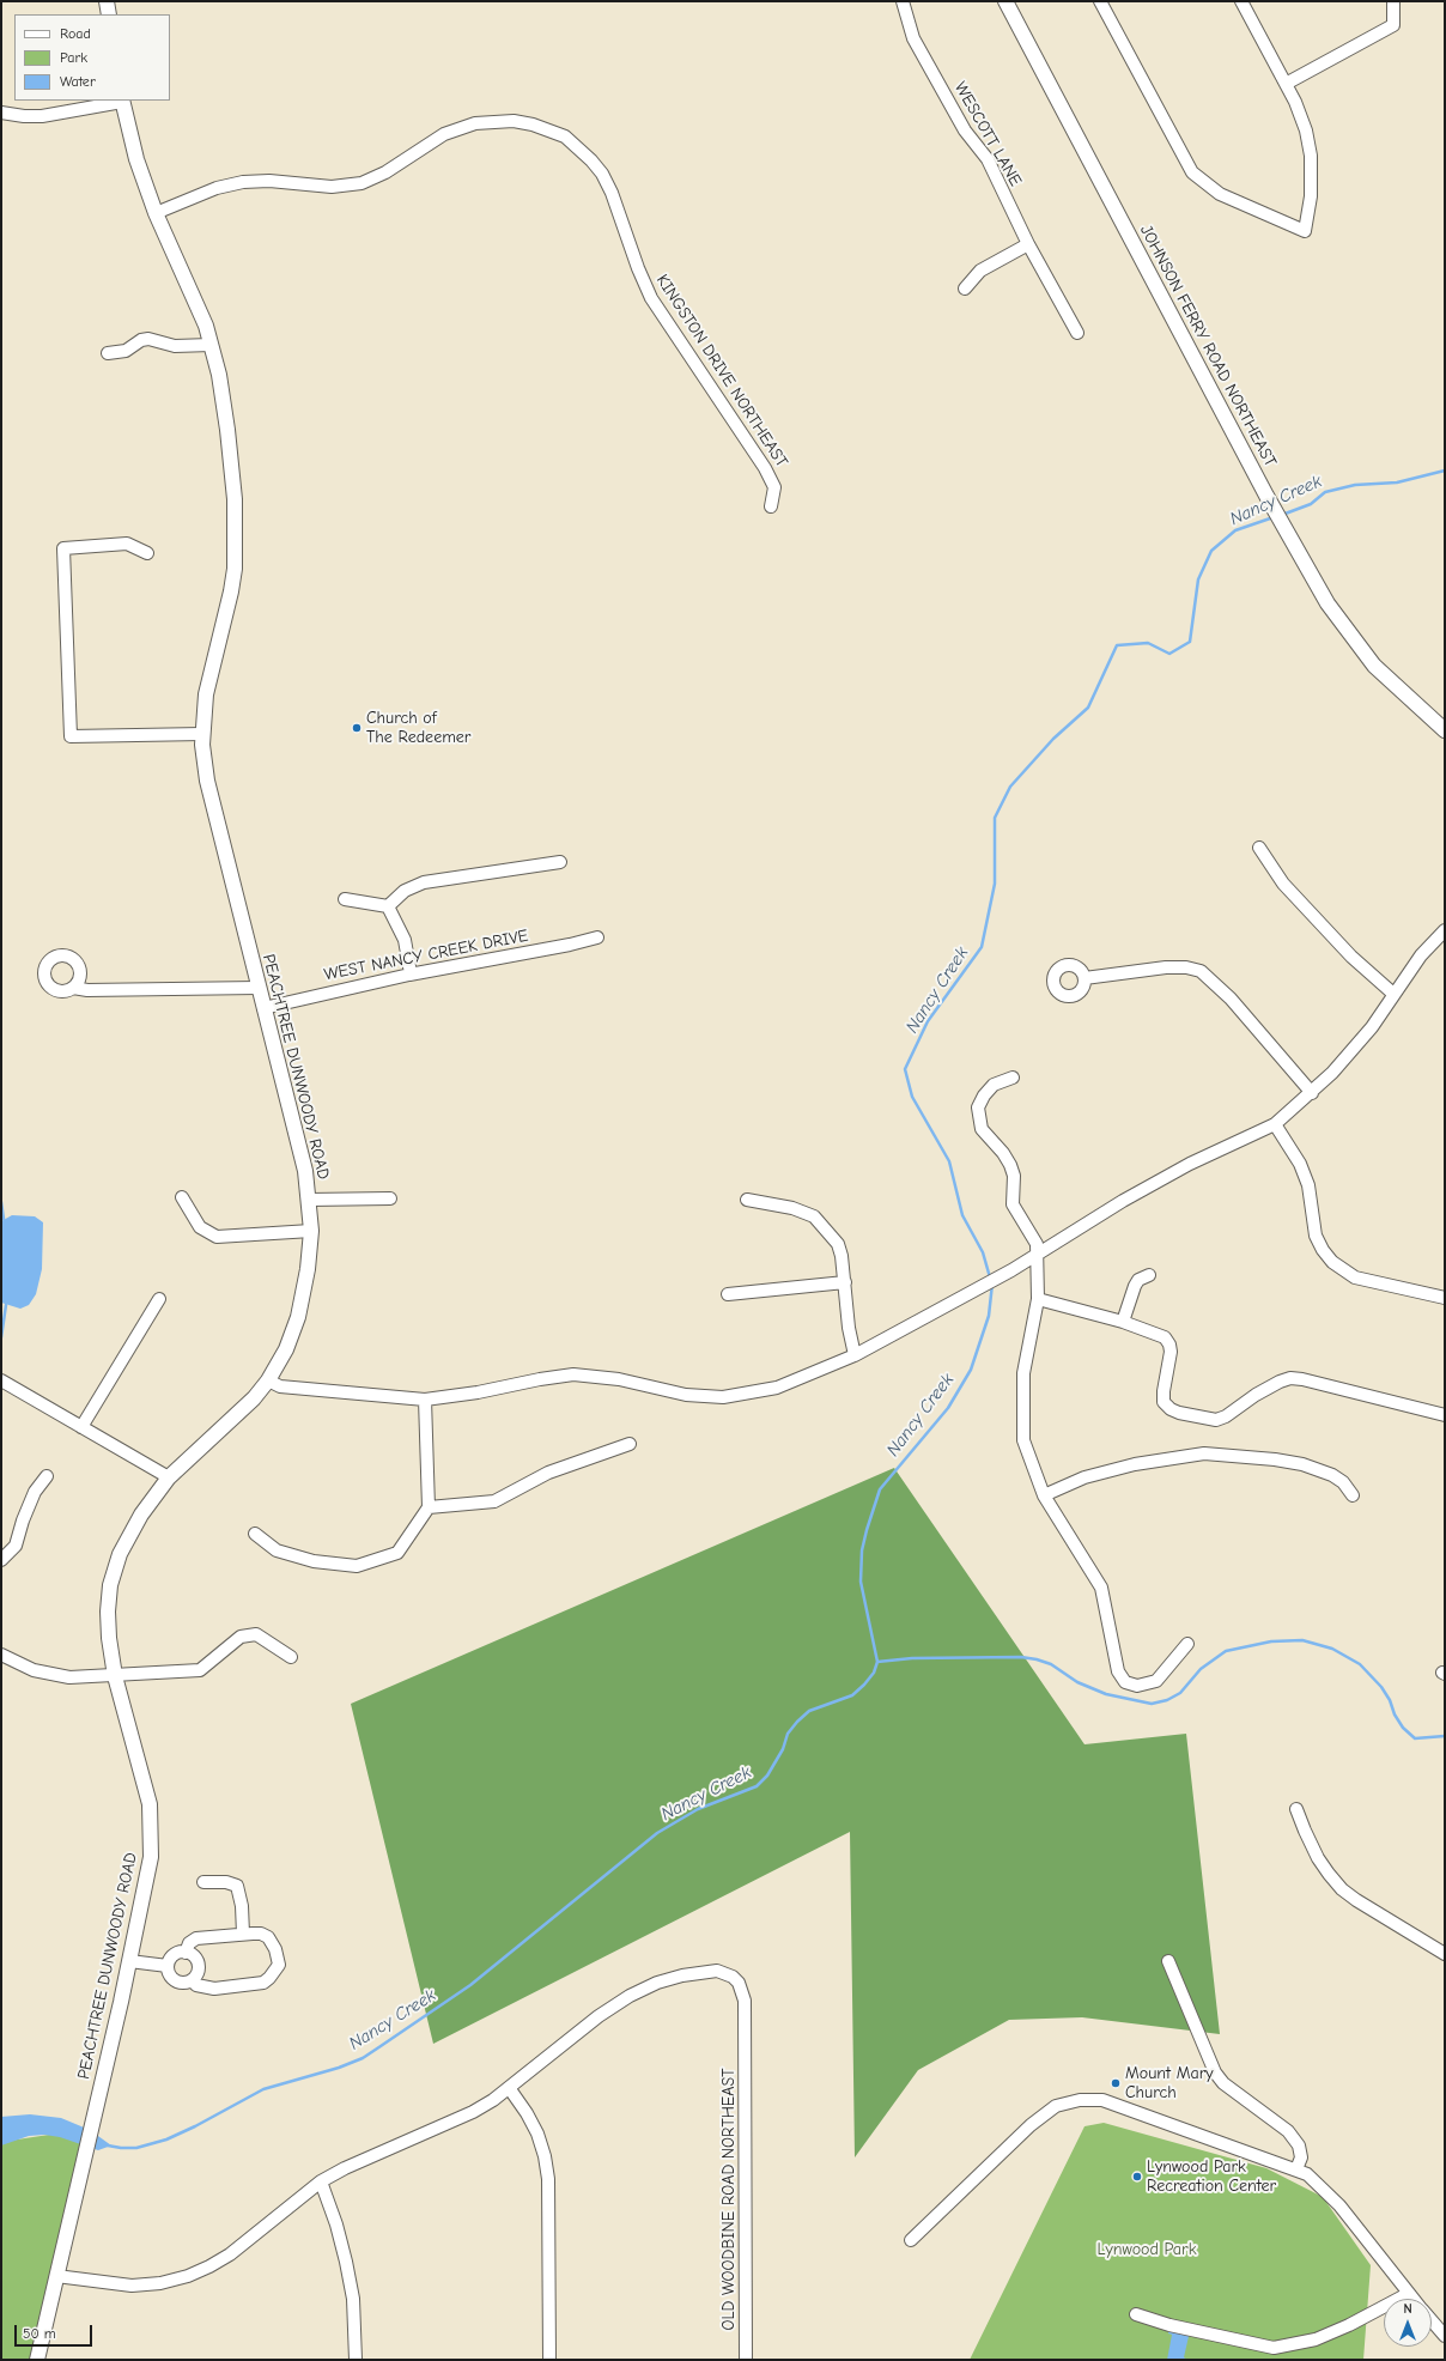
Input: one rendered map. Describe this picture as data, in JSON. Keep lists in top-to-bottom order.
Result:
{
  "streets": {
    "main road": ["JOHNSON FERRY ROAD NORTHEAST", "PEACHTREE DUNWOODY ROAD"],
    "street": [
      "WESCOTT LANE",
      "KINGSTON DRIVE NORTHEAST",
      "WEST NANCY CREEK DRIVE",
      "OLD WOODBINE ROAD NORTHEAST"
    ]
  },
  "crossings": [
    ["KINGSTON DRIVE NORTHEAST", "PEACHTREE DUNWOODY ROAD"],
    ["WEST NANCY CREEK DRIVE", "PEACHTREE DUNWOODY ROAD"],
    ["PEACHTREE DUNWOODY ROAD", "OLD WOODBINE ROAD NORTHEAST"]
  ],
  "water": ["Nancy Creek"],
  "parks": ["Lynwood Park"],
  "places": ["Church of The Redeemer", "Mount Mary Church", "Lynwood Park Recreation Center"],
  "legend": ["Road", "Park", "Water"],
  "scale_bar": "50 m",
  "north": "top"
}
